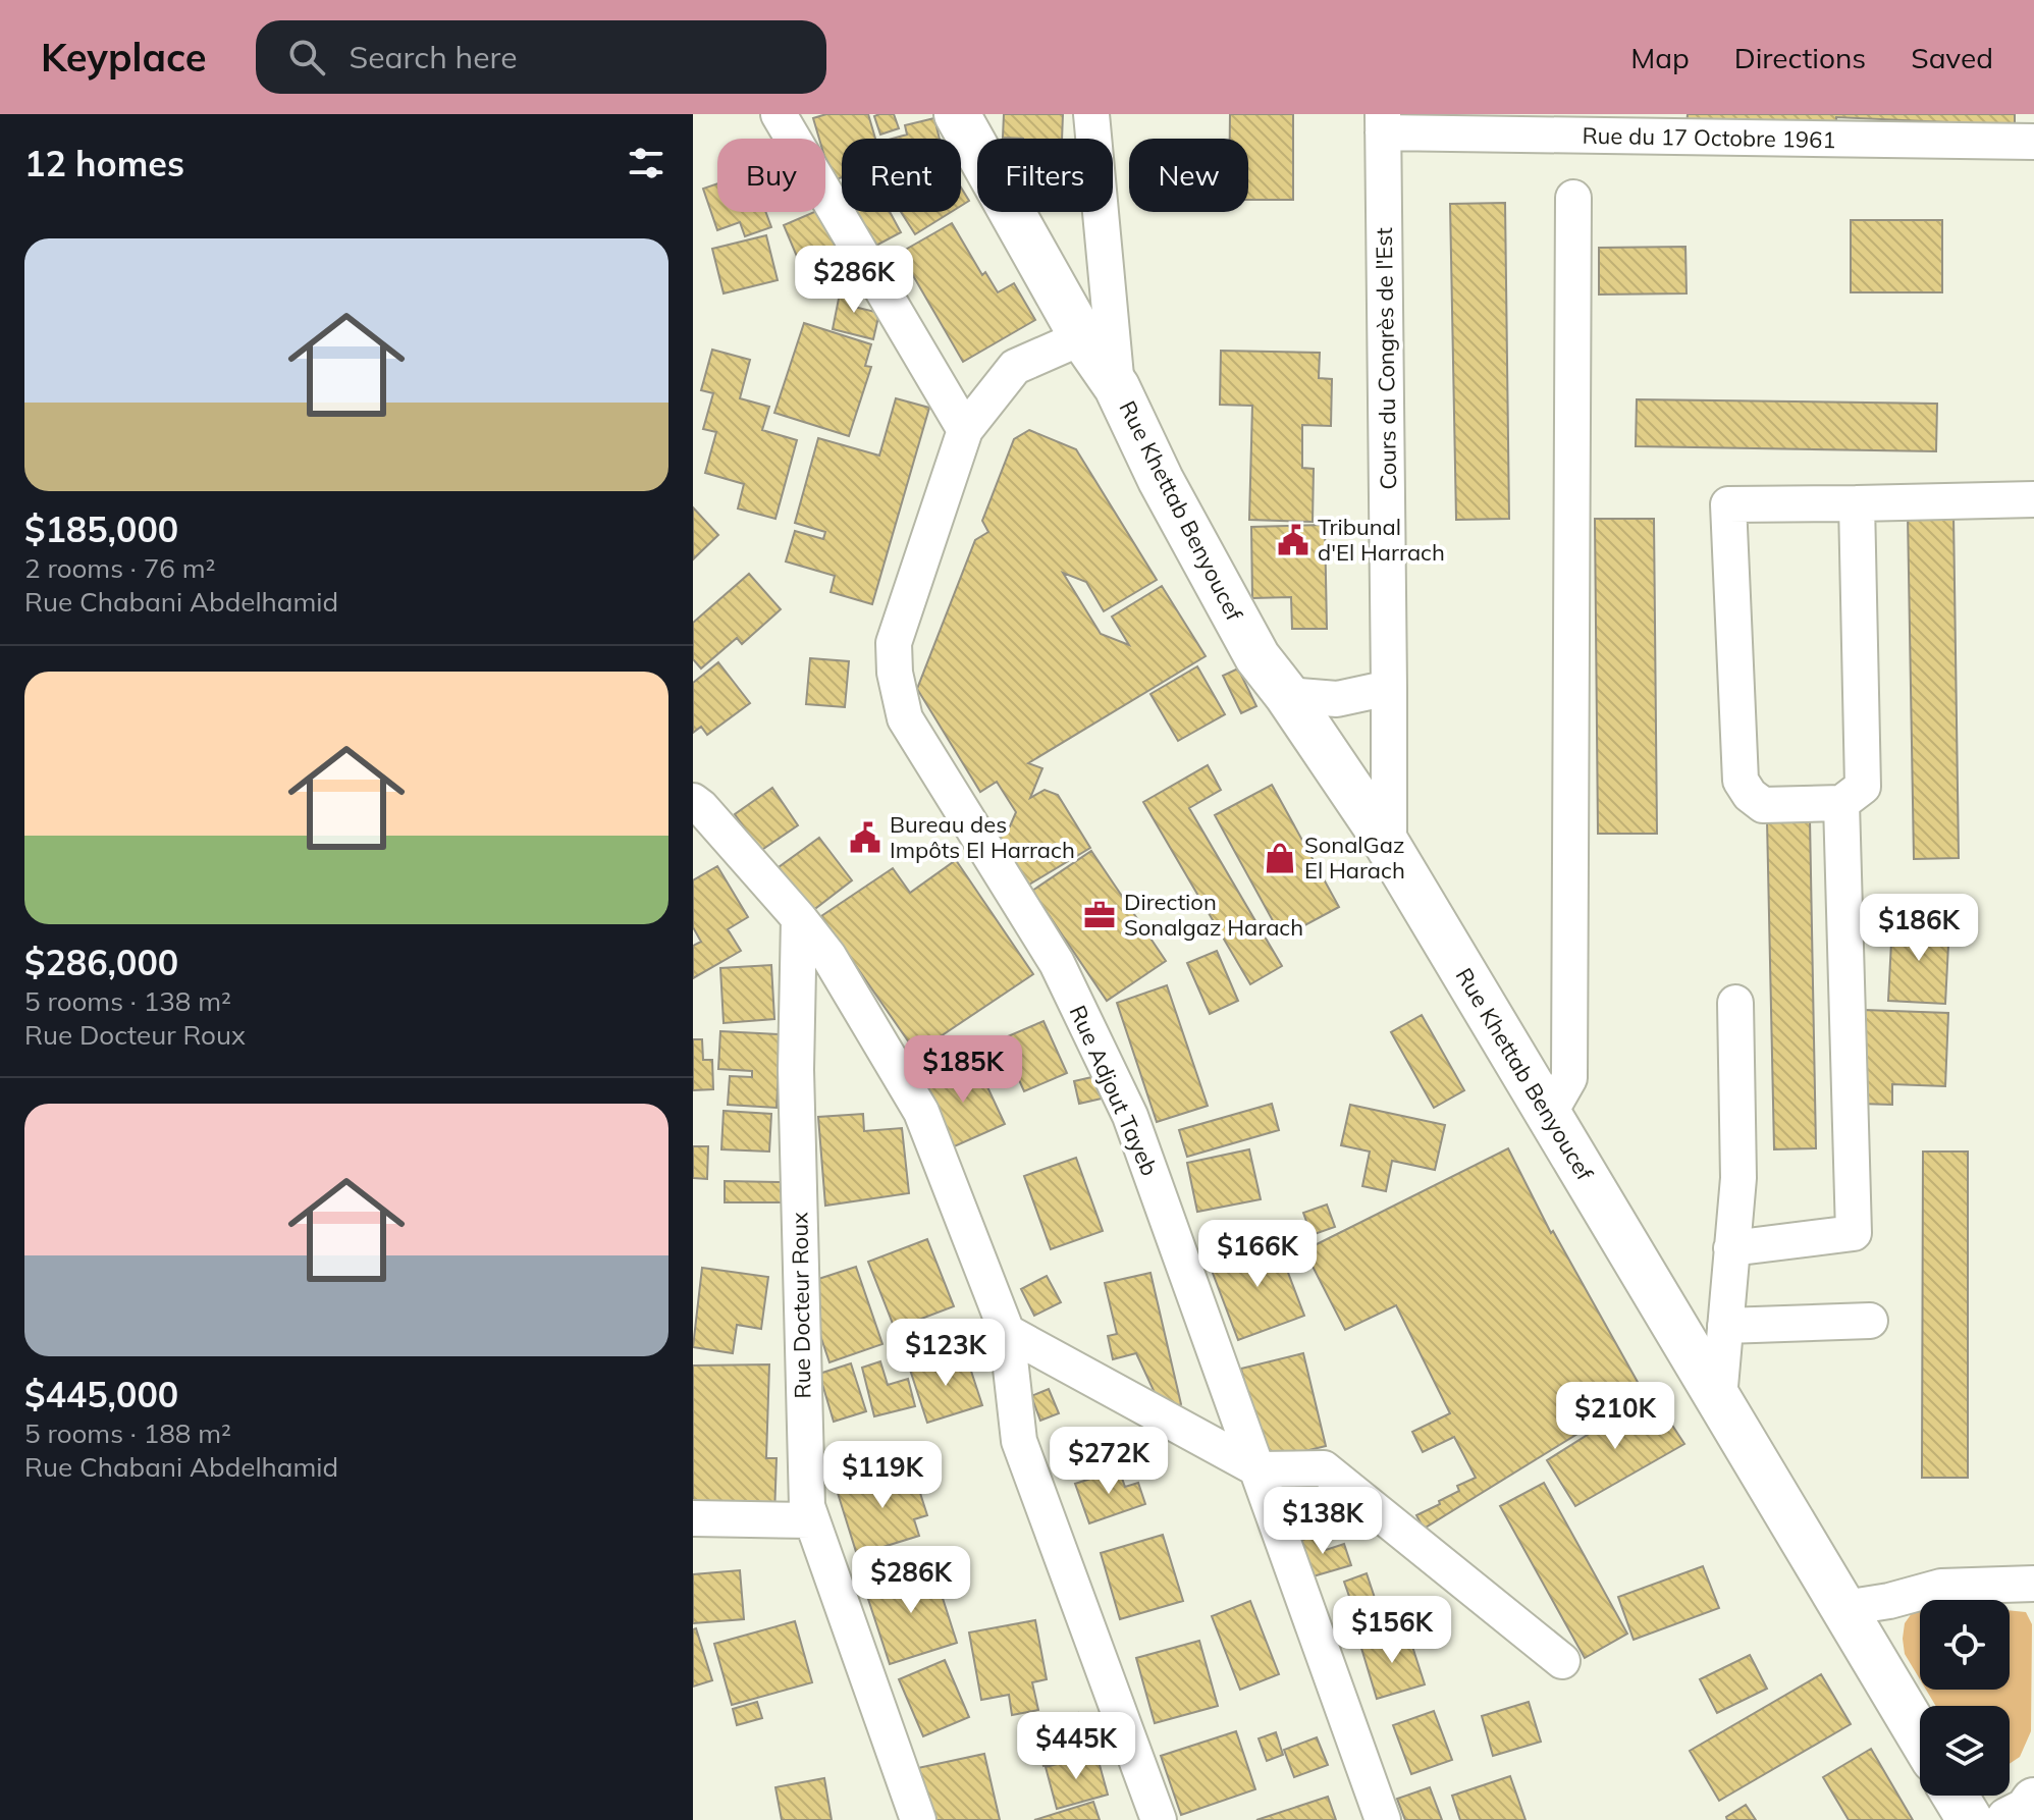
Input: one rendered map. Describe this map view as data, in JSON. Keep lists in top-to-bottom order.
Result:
{
  "streets": {
    "main road": ["Rue Khettab Benyoucef"],
    "street": [
      "Rue du 17 Octobre 1961",
      "Cours du Congrès de l'Est",
      "Rue Adjout Tayeb",
      "Rue Docteur Roux"
    ]
  },
  "crossings": [
    ["Rue du 17 Octobre 1961", "Cours du Congrès de l'Est"],
    ["Cours du Congrès de l'Est", "Rue Khettab Benyoucef"],
    ["Rue Khettab Benyoucef", "Rue Adjout Tayeb"]
  ],
  "places": {
    "public building": ["Tribunal d'El Harrach", "Bureau des Impôts El Harrach"],
    "shop": ["SonalGaz El Harach"],
    "office": ["Direction Sonalgaz Harach"]
  },
  "page": {
    "header": "Keyplace",
    "search": "Search here",
    "nav": ["Map", "Directions", "Saved"],
    "heading": "12 homes",
    "chip": [
      "Buy",
      "Rent",
      "Filters",
      "New"
    ],
    "list": [
      {
        "name": "$185,000",
        "note": "2 rooms · 76 m² · Rue Chabani Abdelhamid"
      },
      {
        "name": "$286,000",
        "note": "5 rooms · 138 m² · Rue Docteur Roux"
      },
      {
        "name": "$445,000",
        "note": "5 rooms · 188 m² · Rue Chabani Abdelhamid"
      }
    ],
    "price": [
      "$286K",
      "$186K",
      "$185K",
      "$166K",
      "$123K",
      "$210K",
      "$272K",
      "$119K",
      "$138K",
      "$286K",
      "$156K",
      "$445K"
    ]
  }
}
